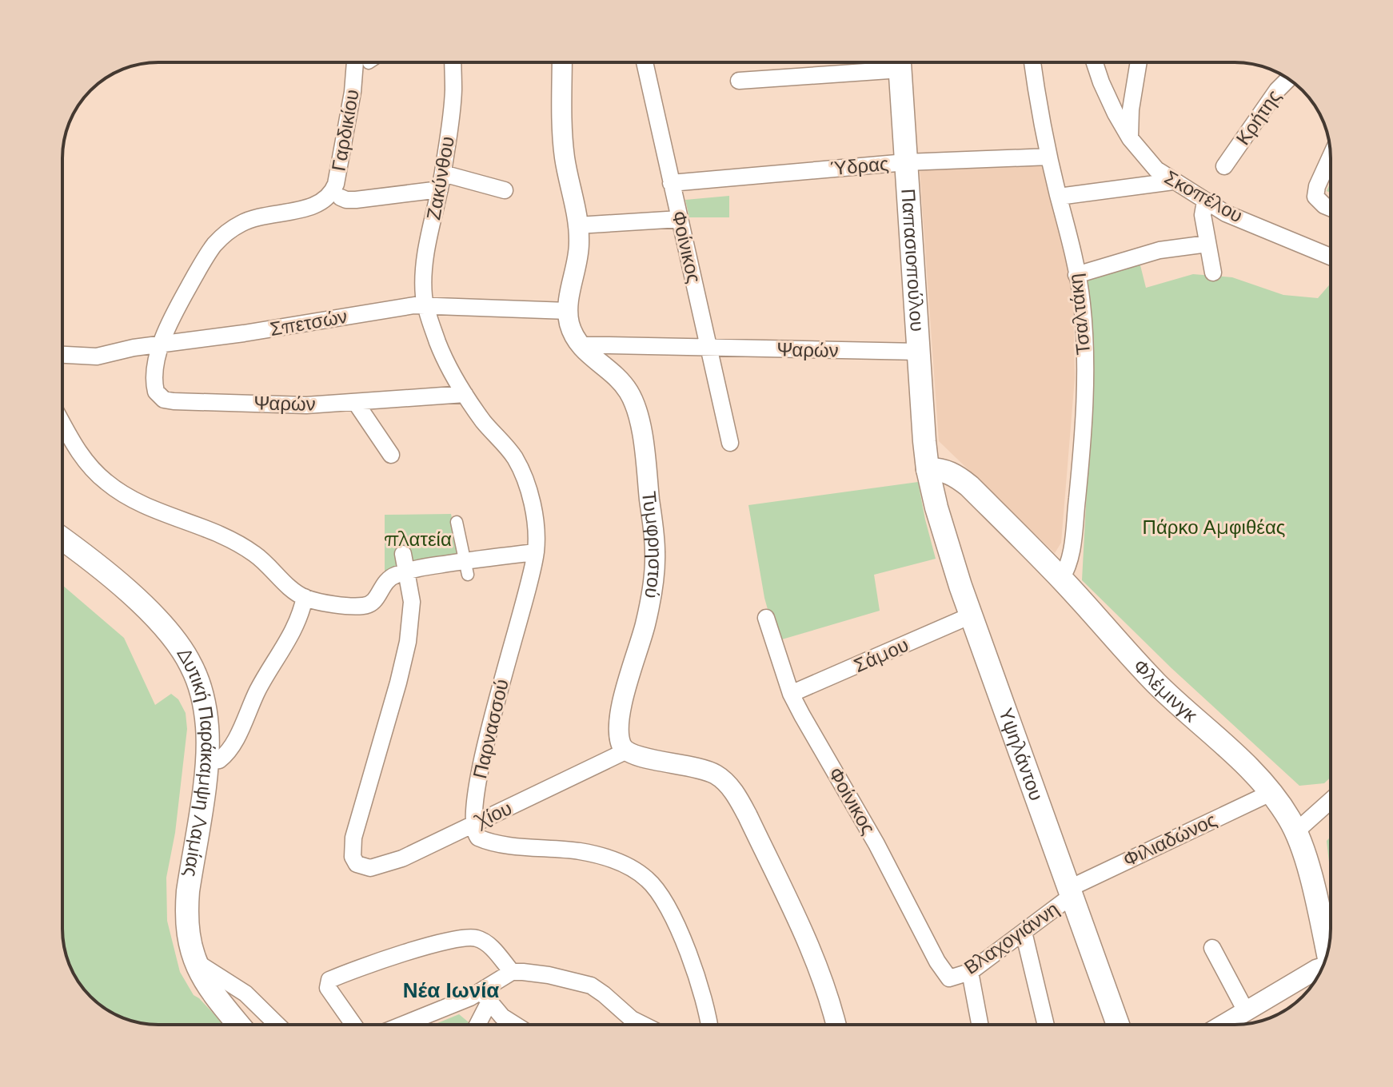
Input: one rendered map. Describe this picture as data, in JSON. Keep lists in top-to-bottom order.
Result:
{
  "streets": {
    "main road": [
      "Παπασιοπούλου",
      "Φλέμινγκ",
      "Υψηλάντου",
      "Δυτική Παράκαμψη Λαμίας"
    ],
    "street": [
      "Κρήτης",
      "Γαρδικίου",
      "Ύδρας",
      "Ζακύνθου",
      "Σκοπέλου",
      "Φοίνικος",
      "Τσαλτάκη",
      "Σπετσών",
      "Ψαρών",
      "Τυμφρηστού",
      "Σάμου",
      "Παρνασσού",
      "Χίου",
      "Φιλιαδώνος",
      "Βλαχογιάννη"
    ]
  },
  "crossings": [
    ["Γαρδικίου", "Σπετσών"],
    ["Γαρδικίου", "Ψαρών"],
    ["Ύδρας", "Φοίνικος"],
    ["Ύδρας", "Παπασιοπούλου"],
    ["Ύδρας", "Τσαλτάκη"],
    ["Ζακύνθου", "Σπετσών"],
    ["Ζακύνθου", "Παρνασσού"],
    ["Φοίνικος", "Ψαρών"],
    ["Φοίνικος", "Σάμου"],
    ["Φοίνικος", "Βλαχογιάννη"],
    ["Παπασιοπούλου", "Ψαρών"],
    ["Παπασιοπούλου", "Φλέμινγκ"],
    ["Παπασιοπούλου", "Υψηλάντου"],
    ["Τσαλτάκη", "Φλέμινγκ"],
    ["Σπετσών", "Ψαρών"],
    ["Σπετσών", "Τυμφρηστού"],
    ["Σπετσών", "Παρνασσού"],
    ["Ψαρών", "Τυμφρηστού"],
    ["Ψαρών", "Παρνασσού"],
    ["Τυμφρηστού", "Χίου"],
    ["Σάμου", "Υψηλάντου"],
    ["Φλέμινγκ", "Υψηλάντου"],
    ["Φλέμινγκ", "Φιλιαδώνος"],
    ["Παρνασσού", "Χίου"],
    ["Υψηλάντου", "Φιλιαδώνος"],
    ["Υψηλάντου", "Βλαχογιάννη"],
    ["Φιλιαδώνος", "Βλαχογιάννη"]
  ],
  "districts": ["Νέα Ιωνία"],
  "parks": ["Πάρκο Αμφιθέας", "πλατεία"]
}
